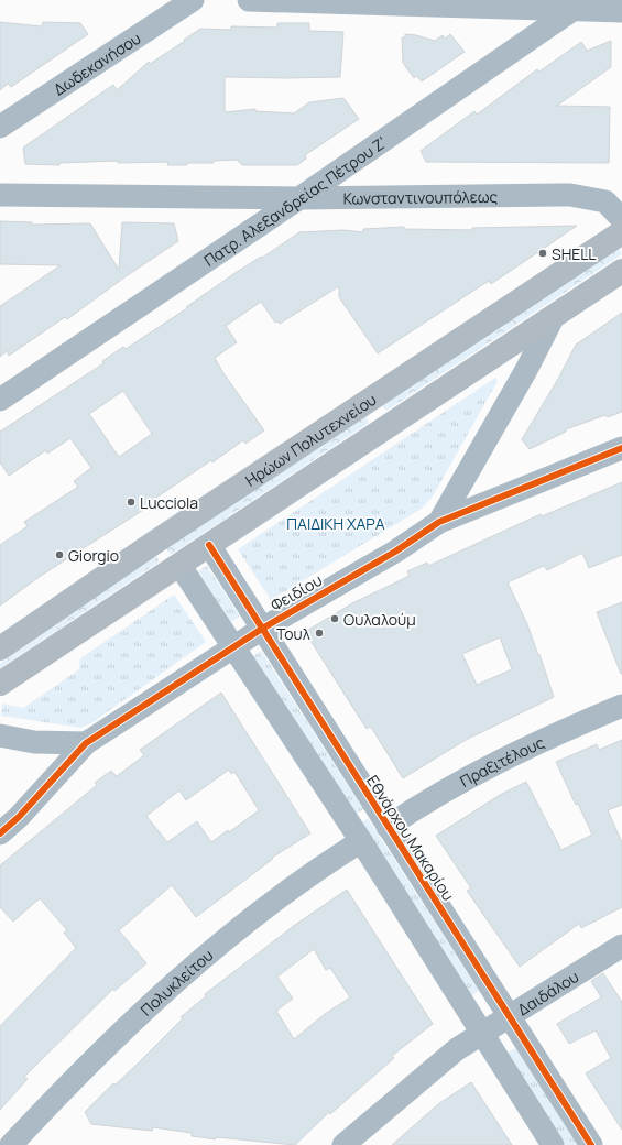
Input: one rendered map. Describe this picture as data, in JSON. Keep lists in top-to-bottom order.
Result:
{
  "streets": {
    "main road": ["Ηρώων Πολυτεχνείου"],
    "street": [
      "Δωδεκανήσου",
      "Κωνσταντινουπόλεως",
      "Πατρ. Αλεξανδρείας Πέτρου Ζ’",
      "Φειδίου",
      "Πραξιτέλους",
      "Εθνάρχου Μακαρίου",
      "Πολυκλείτου",
      "Δαιδάλου"
    ]
  },
  "crossings": [
    ["Κωνσταντινουπόλεως", "Πατρ. Αλεξανδρείας Πέτρου Ζ’"],
    ["Ηρώων Πολυτεχνείου", "Φειδίου"],
    ["Ηρώων Πολυτεχνείου", "Εθνάρχου Μακαρίου"],
    ["Φειδίου", "Εθνάρχου Μακαρίου"],
    ["Πραξιτέλους", "Εθνάρχου Μακαρίου"],
    ["Εθνάρχου Μακαρίου", "Δαιδάλου"]
  ],
  "parks": ["ΠΑΙΔΙΚΗ ΧΑΡΑ"],
  "places": [
    "SHELL",
    "Lucciola",
    "Giorgio",
    "Ουλαλούμ",
    "Τουλ"
  ]
}
